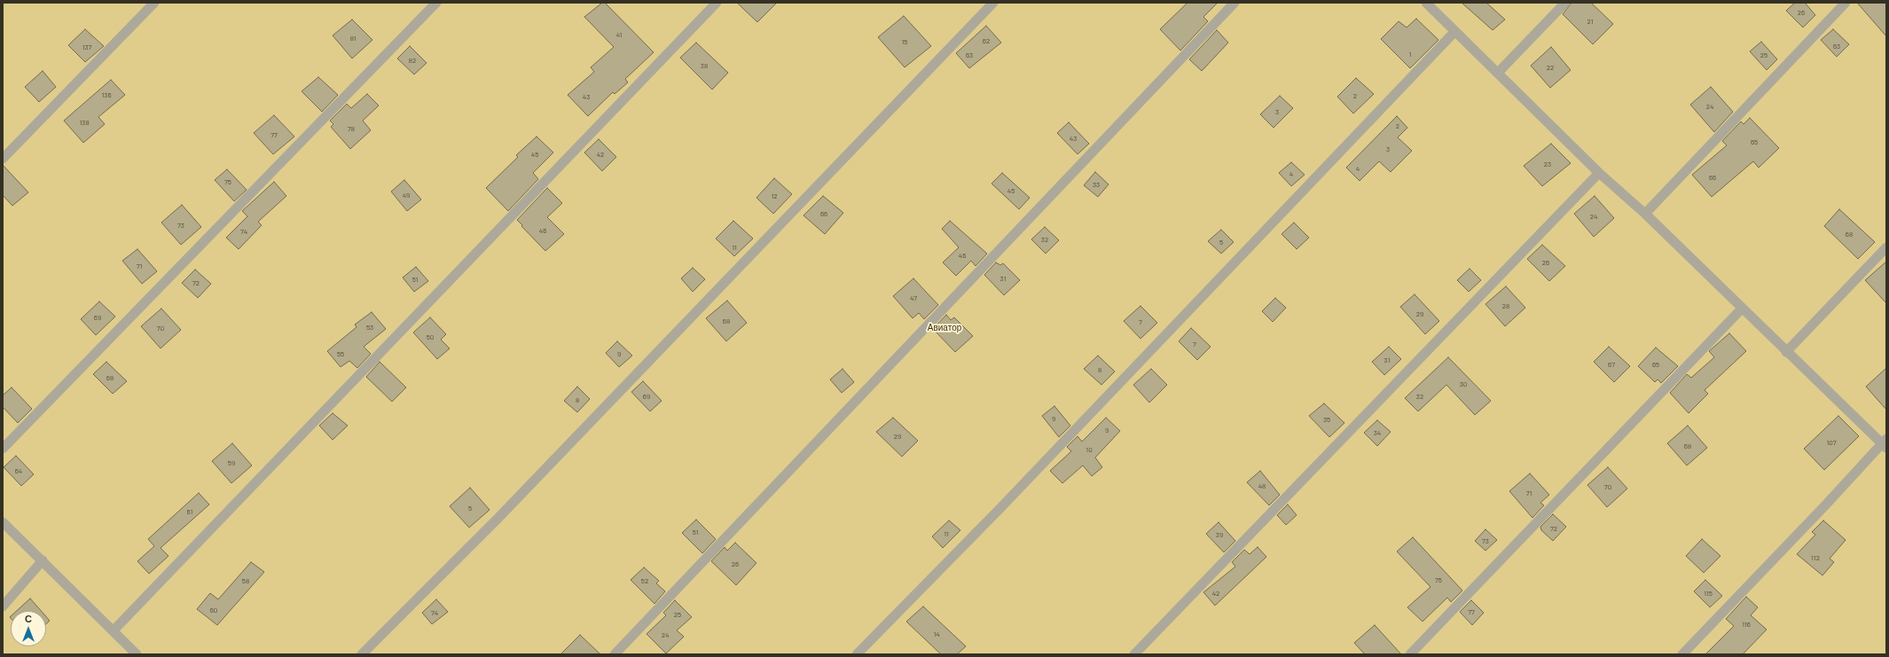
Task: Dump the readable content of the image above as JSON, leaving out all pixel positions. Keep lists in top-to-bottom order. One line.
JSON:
{"parks":["Авиатор"],"house_numbers":["26","21","41","81","62","15","63","137","1","63","25","82","38","22","136","2","43","24","3","138","2","78","77","43","65","3","45","42","23","4","4","66","75","33","45","49","12","66","24","73","46","74","68","32","5","11","46","26","71","31","51","72","47","28","29","69","68","7","53","70","50","7","55","9","31","67","65","8","68","30","69","32","8","9","35","9","34","29","107","68","10","59","64","48","70","71","5","61","72","51","11","39","73","112","26","75","58","52","42","115","60","77","74","25","116","14","24"],"north":"top"}
